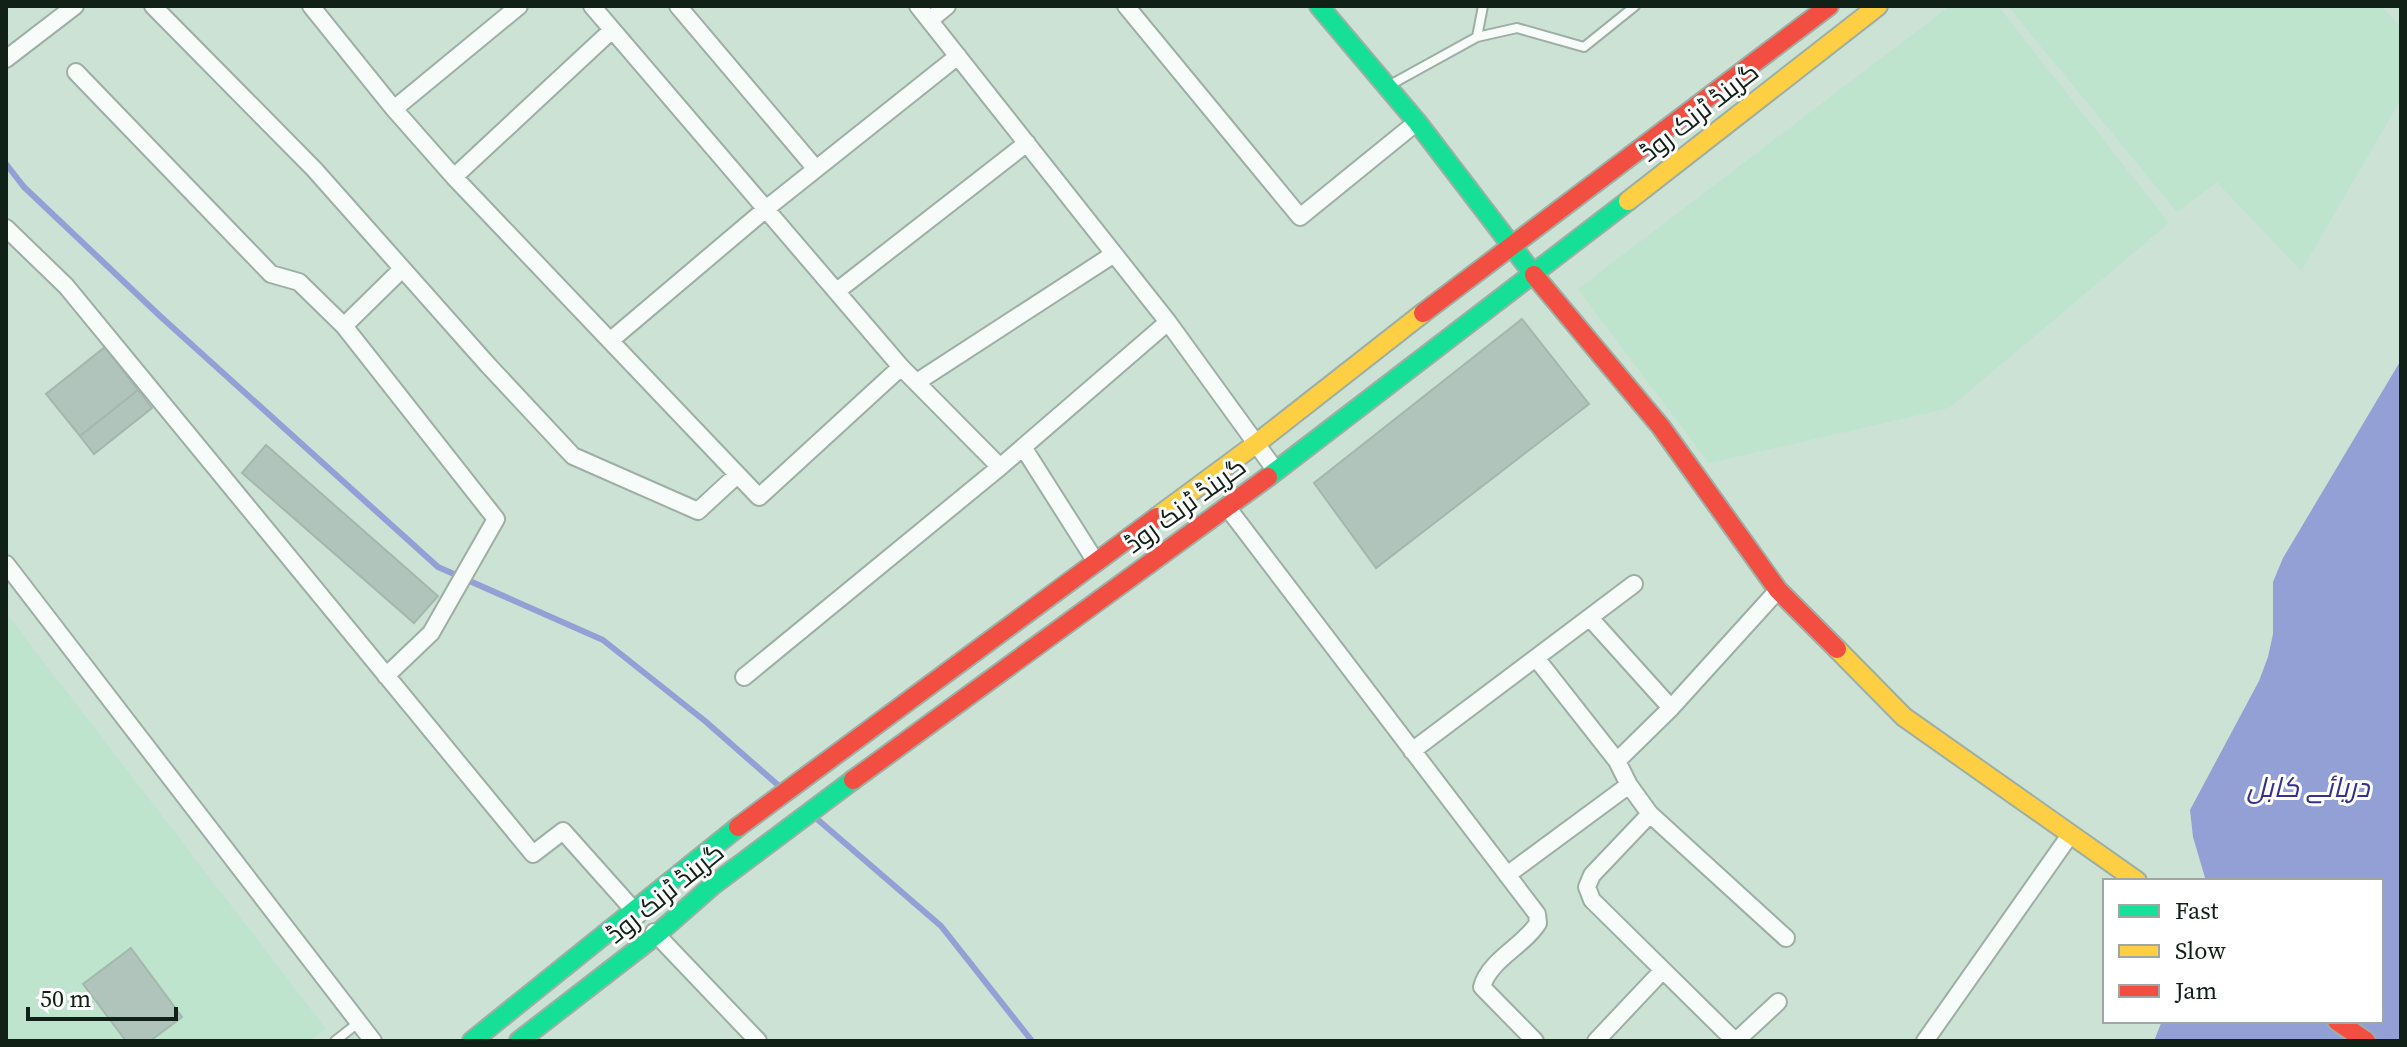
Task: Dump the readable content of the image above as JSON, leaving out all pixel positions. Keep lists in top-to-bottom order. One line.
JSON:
{"streets":{"main road":["گرینڈ ٹرنک روڈ"]},"water":["دریائے کابل"],"legend":["Fast","Slow","Jam"],"scale_bar":"50 m"}
